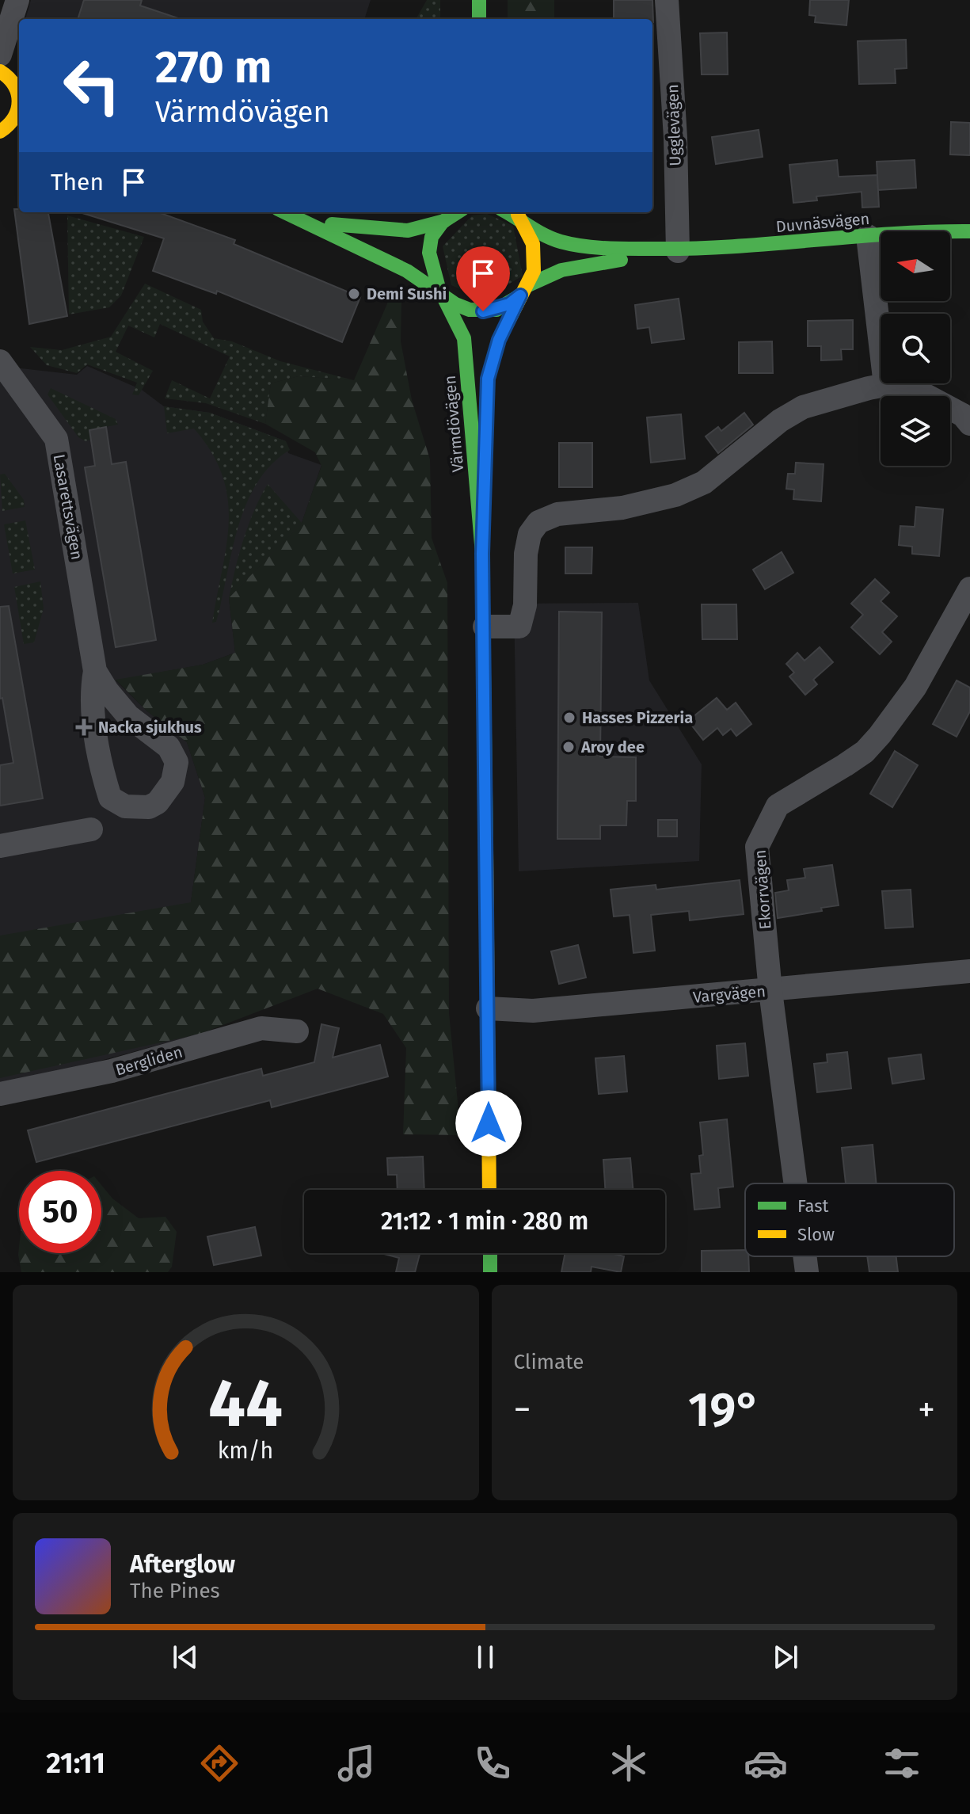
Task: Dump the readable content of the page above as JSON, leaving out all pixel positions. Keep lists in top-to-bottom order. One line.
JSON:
{"streets":{"main road":["Duvnäsvägen","Värmdövägen"],"street":["Ugglevägen","Lasarettsvägen","Ekorrvägen","Vargvägen","Bergliden"]},"crossings":[["Ugglevägen","Duvnäsvägen"],["Duvnäsvägen","Värmdövägen"],["Värmdövägen","Vargvägen"],["Ekorrvägen","Vargvägen"]],"places":{"other":["Demi Sushi","Hasses Pizzeria","Aroy dee"],"health":["Nacka sjukhus"]},"legend":["Fast","Slow"],"north":"left","page":{"turn":["270 m","Värmdövägen"],"then":"Then","limit":"50","trip":"21:12 · 1 min · 280 m","tile":"Climate","heat":["−","19°","+"],"song":["Afterglow","The Pines"],"tabs":"21:11","gauge":["44","km/h"]}}
